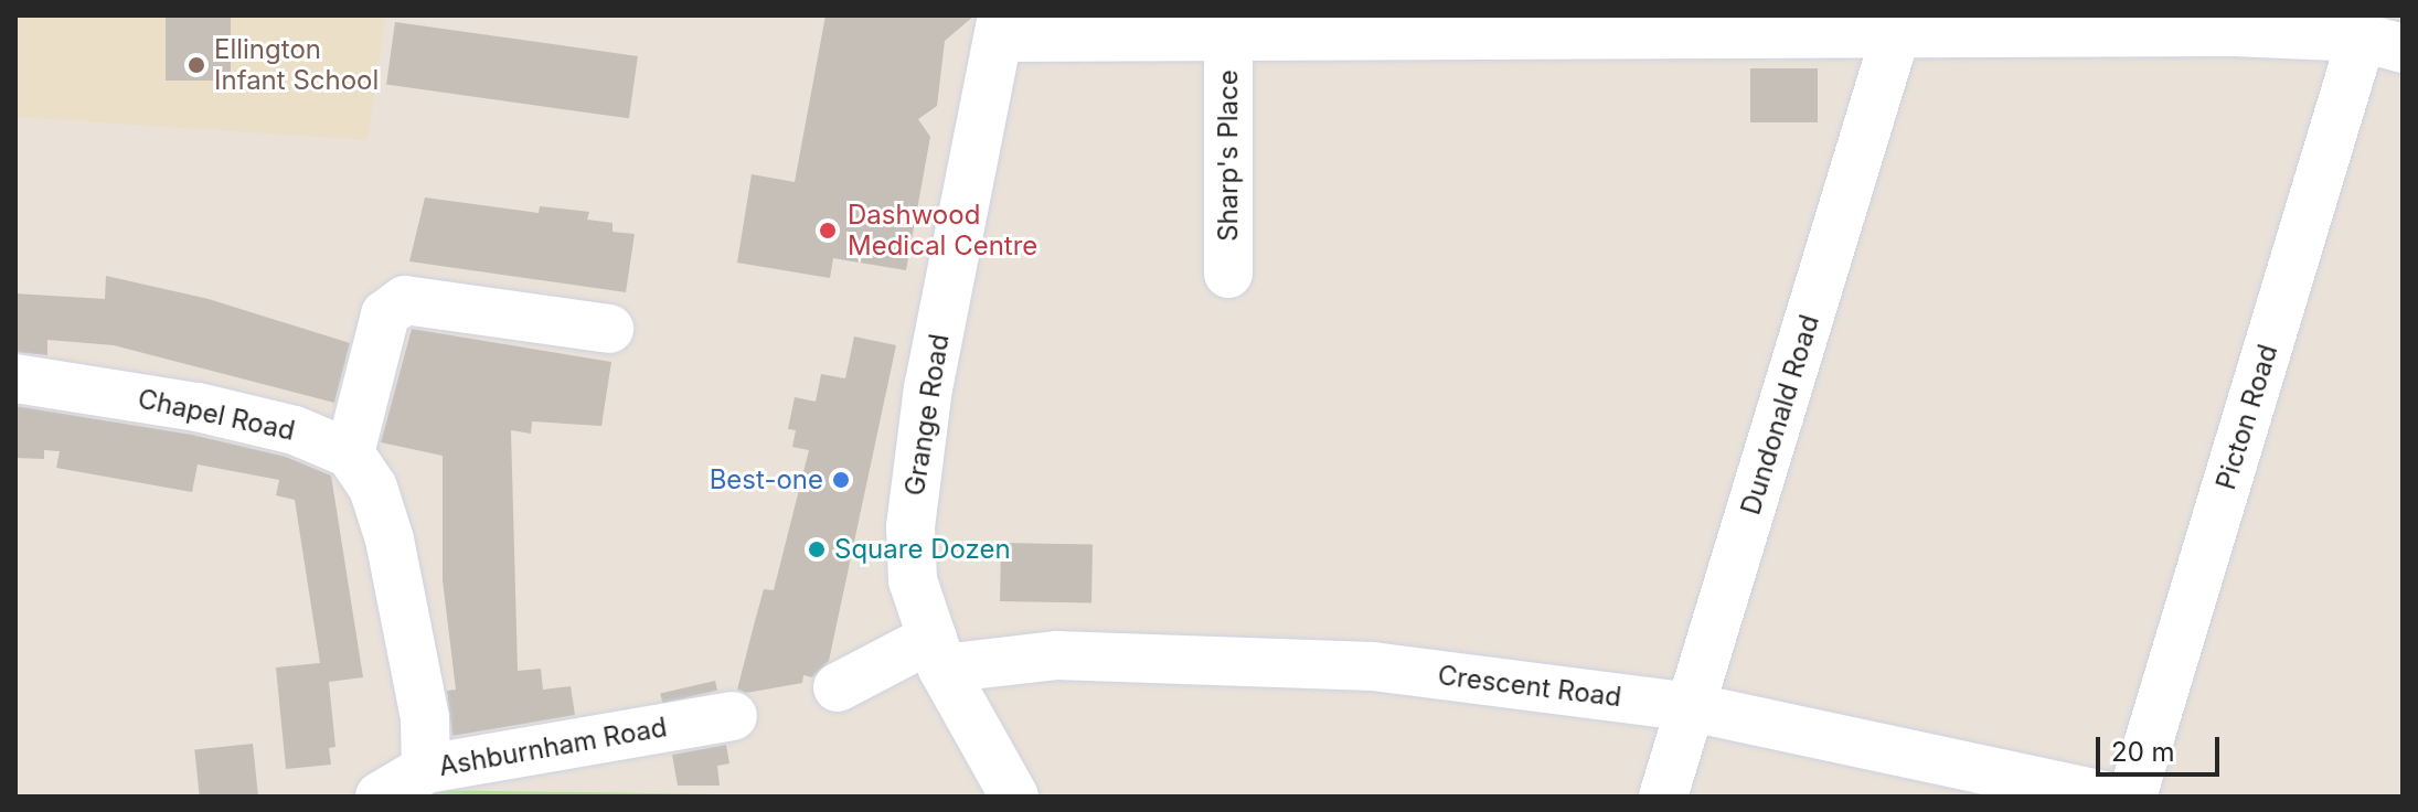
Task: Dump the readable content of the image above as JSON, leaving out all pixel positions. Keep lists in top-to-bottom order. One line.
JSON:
{"streets":{"street":["Sharp's Place","Chapel Road","Grange Road","Dundonald Road","Picton Road","Crescent Road","Ashburnham Road"]},"crossings":[["Grange Road","Crescent Road"],["Dundonald Road","Crescent Road"]],"places":["Ellington Infant School","Dashwood Medical Centre","Best-one","Square Dozen"],"scale_bar":"20 m"}
